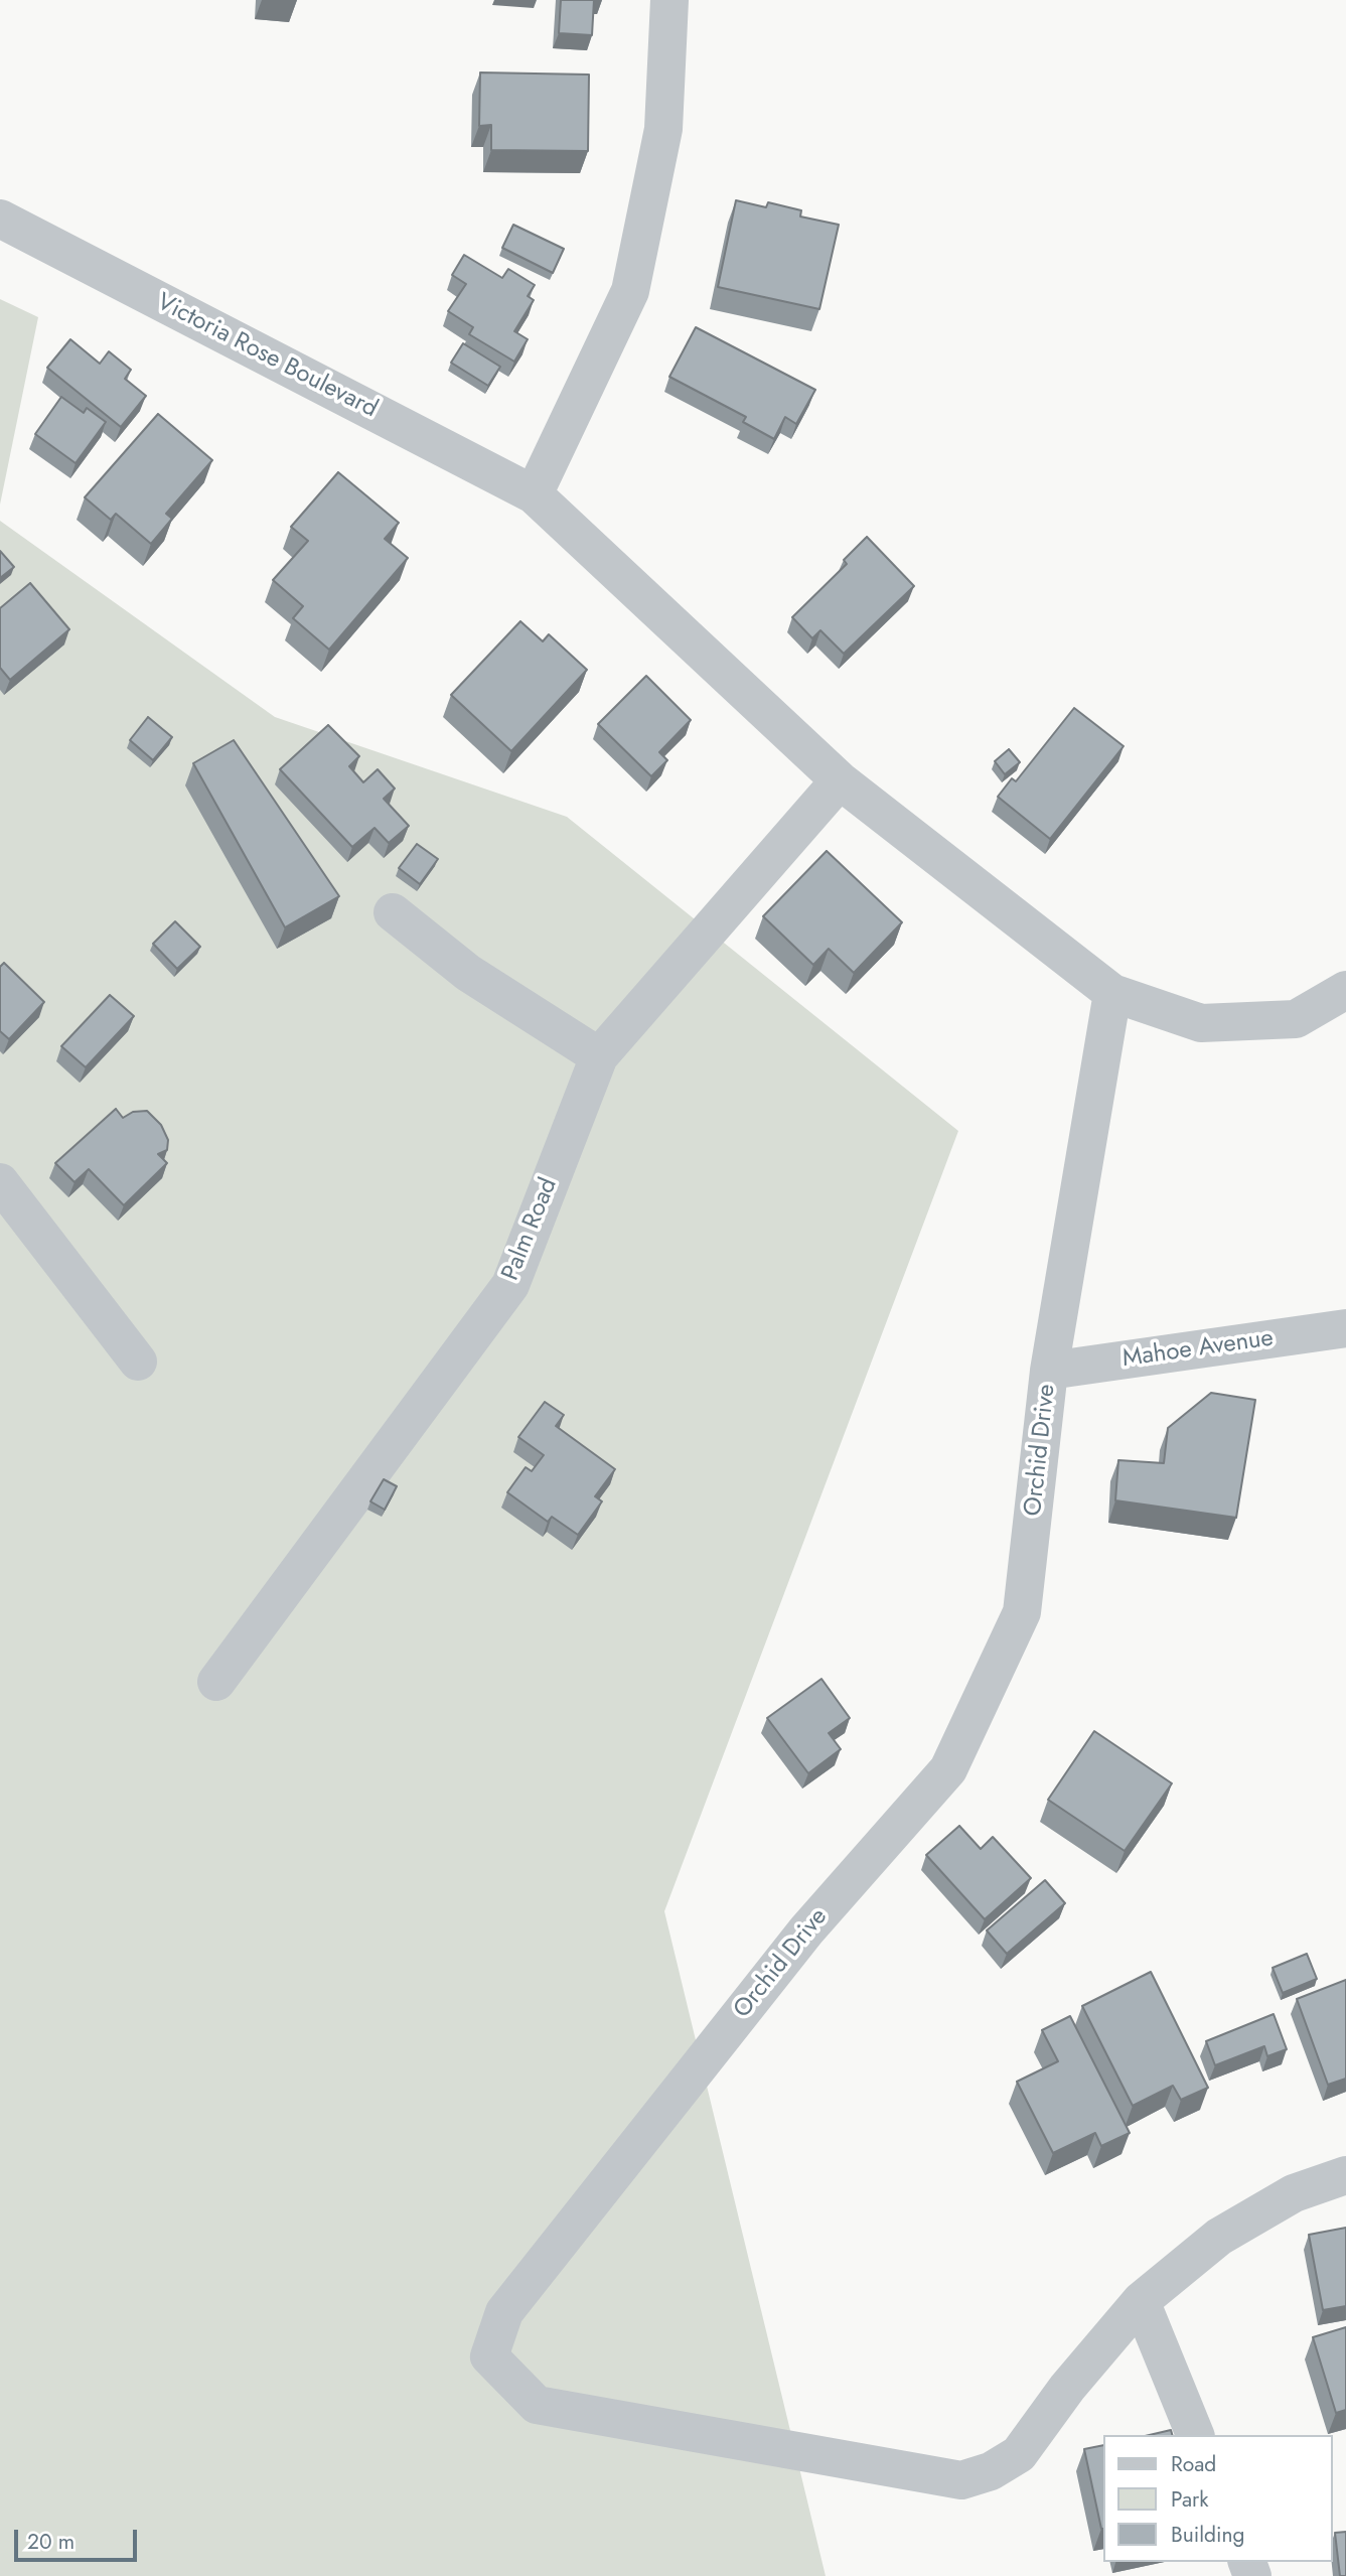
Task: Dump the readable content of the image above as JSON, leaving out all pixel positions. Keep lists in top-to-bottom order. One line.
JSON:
{"streets":{"street":["Victoria Rose Boulevard","Palm Road","Mahoe Avenue","Orchid Drive"]},"crossings":[["Victoria Rose Boulevard","Palm Road"],["Victoria Rose Boulevard","Orchid Drive"],["Mahoe Avenue","Orchid Drive"]],"legend":["Road","Park","Building"],"scale_bar":"20 m"}
